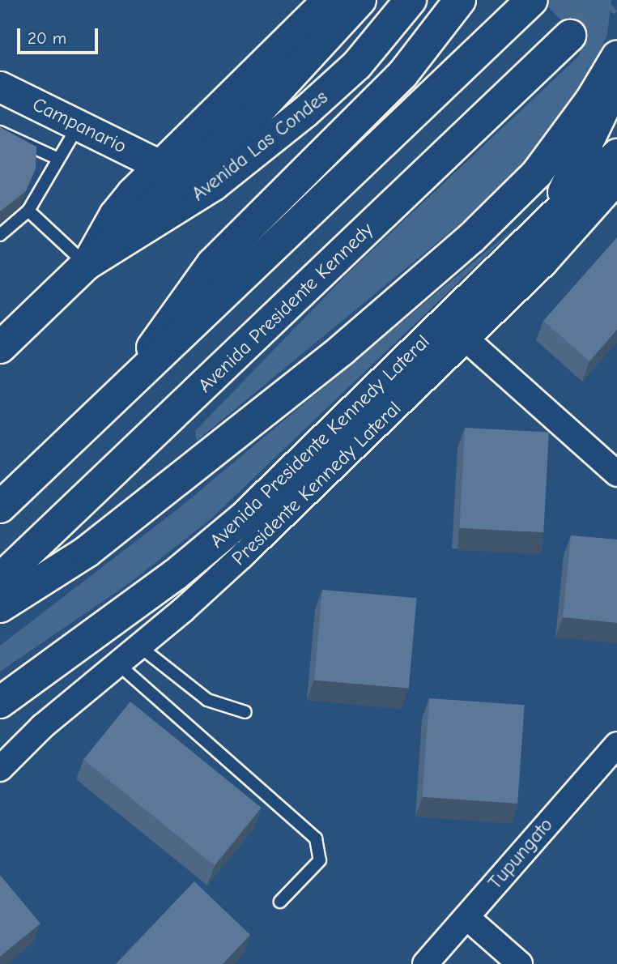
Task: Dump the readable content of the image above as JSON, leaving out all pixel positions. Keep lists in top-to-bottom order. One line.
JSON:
{"streets":{"main road":["Avenida Las Condes","Avenida Presidente Kennedy","Avenida Presidente Kennedy Lateral"],"street":["Campanario","Presidente Kennedy Lateral","Tupungato"]},"crossings":[["Campanario","Avenida Las Condes"]],"scale_bar":"20 m"}
